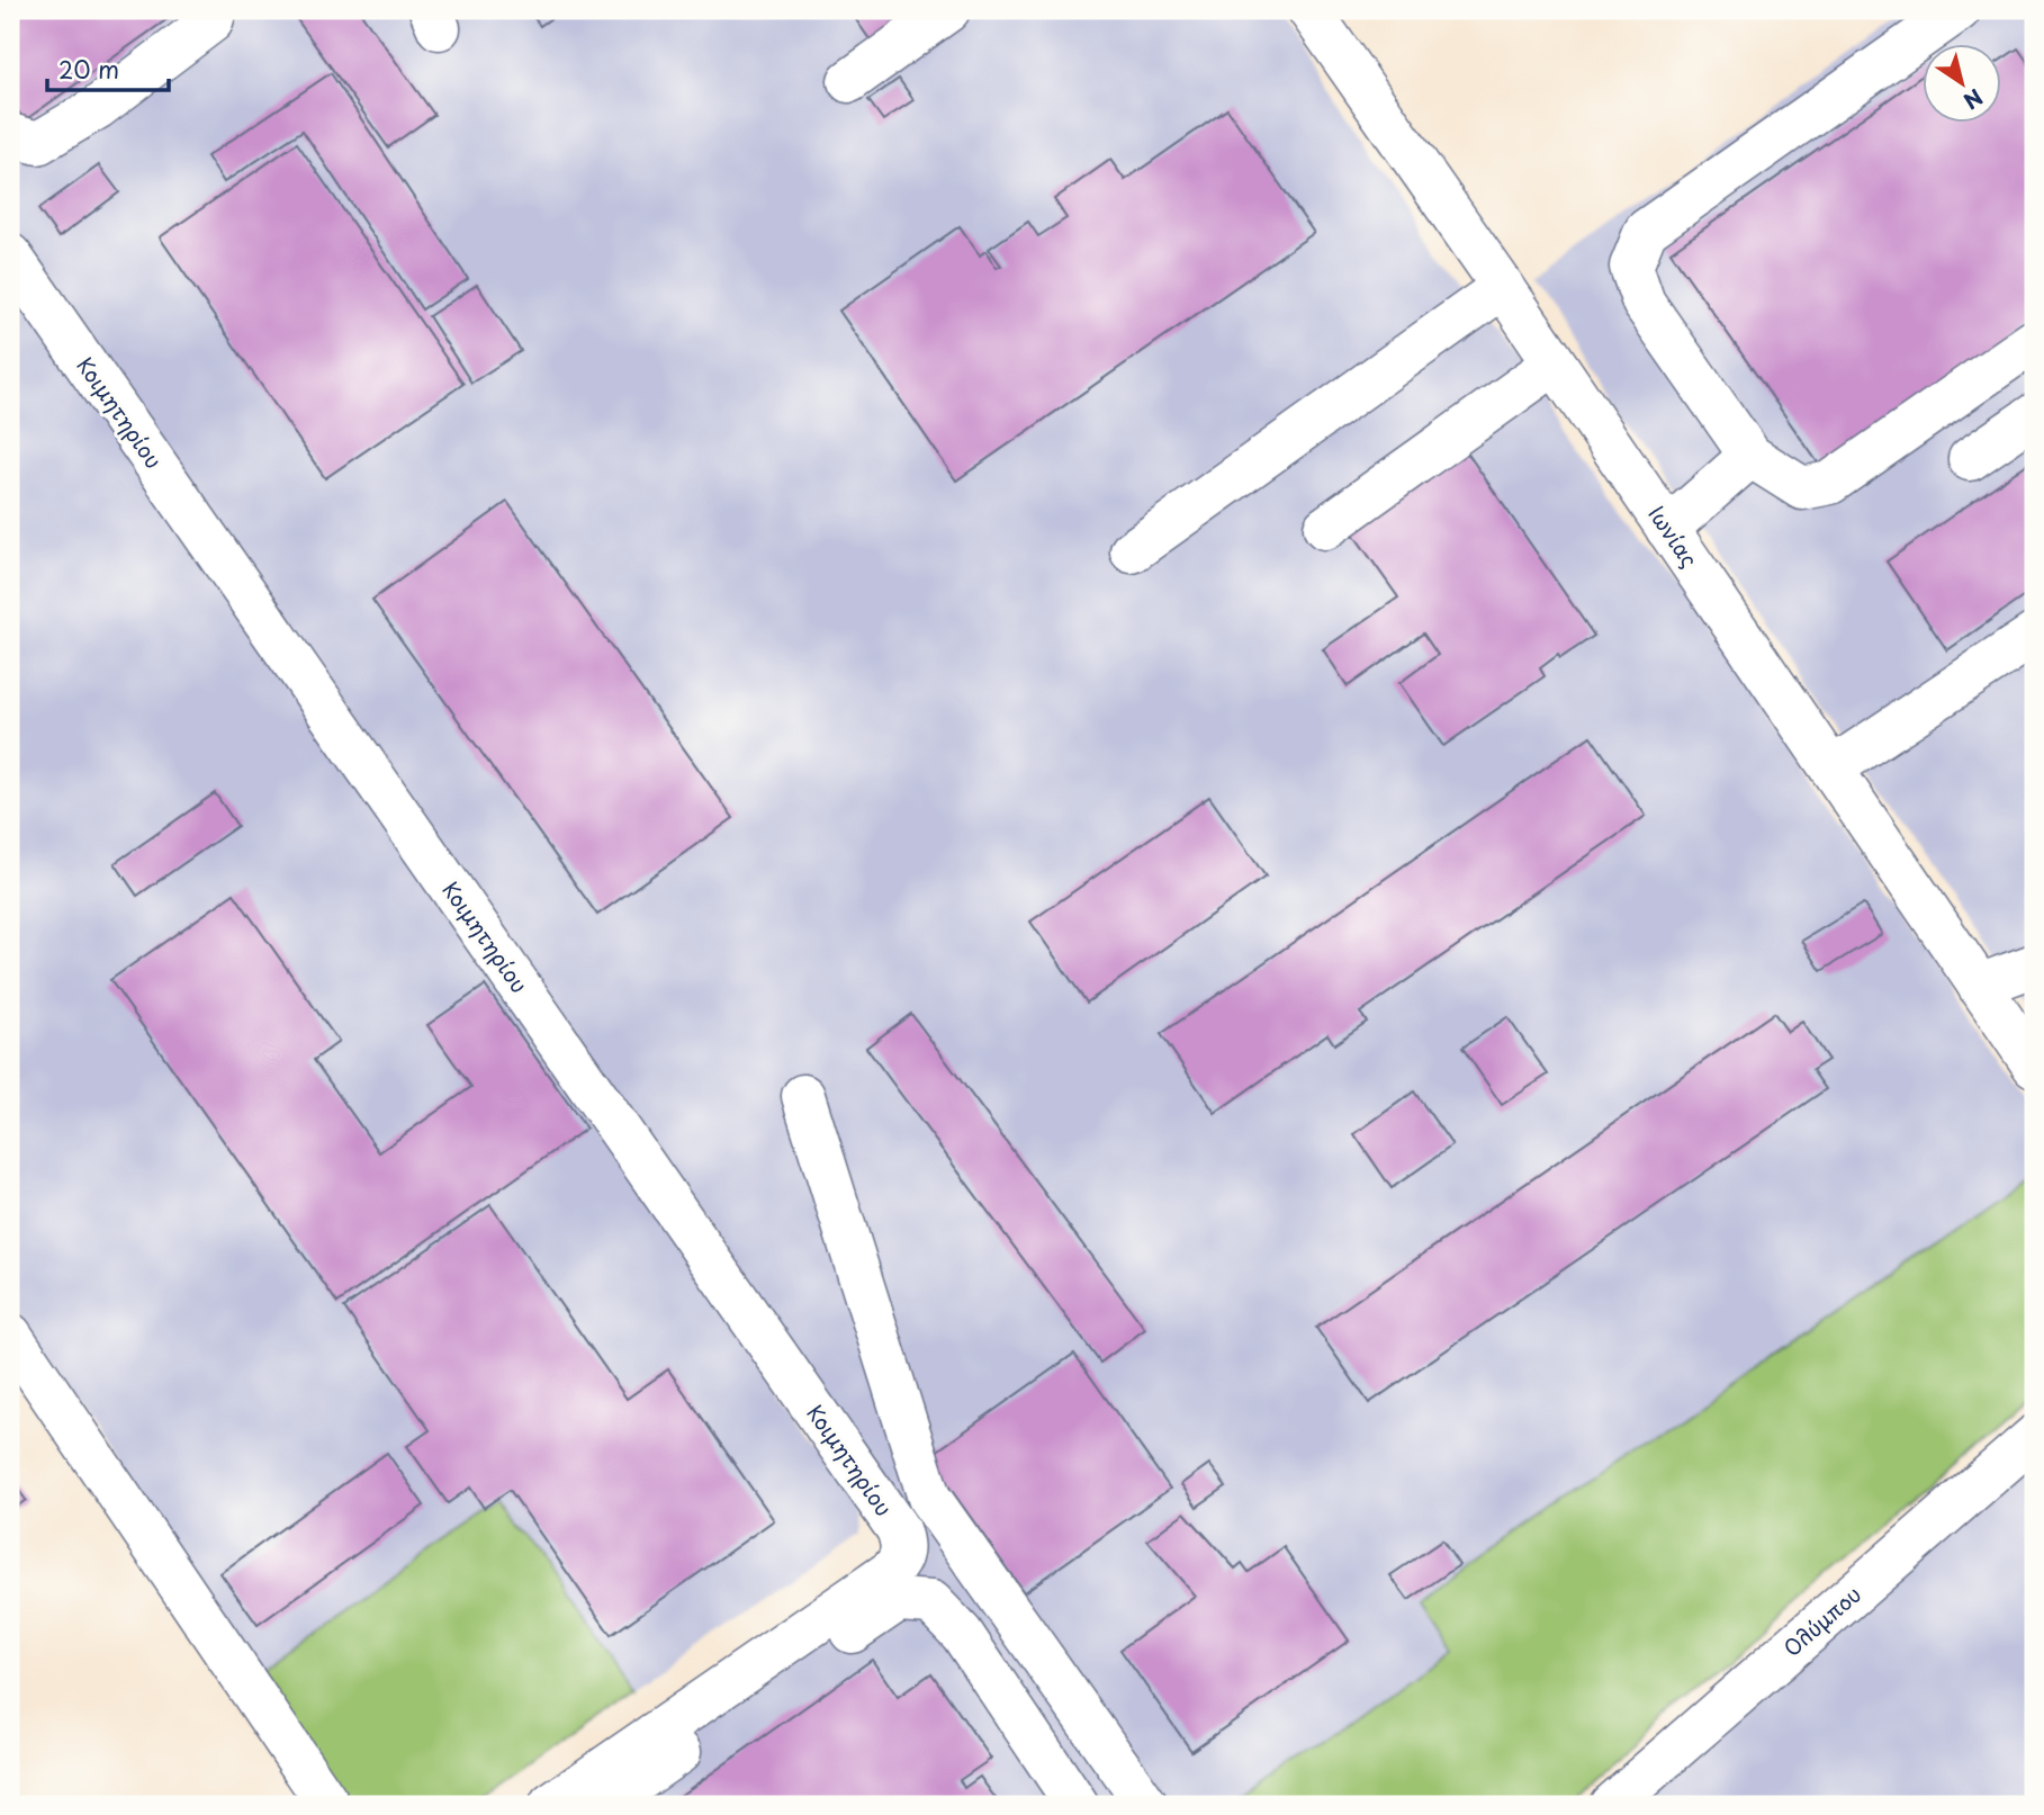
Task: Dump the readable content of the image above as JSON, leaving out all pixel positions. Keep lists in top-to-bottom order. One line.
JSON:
{"streets":{"street":["Κοιμητηρίου","Ιωνίας","Ολύμπου"]},"scale_bar":"20 m","north":"bottom right"}
